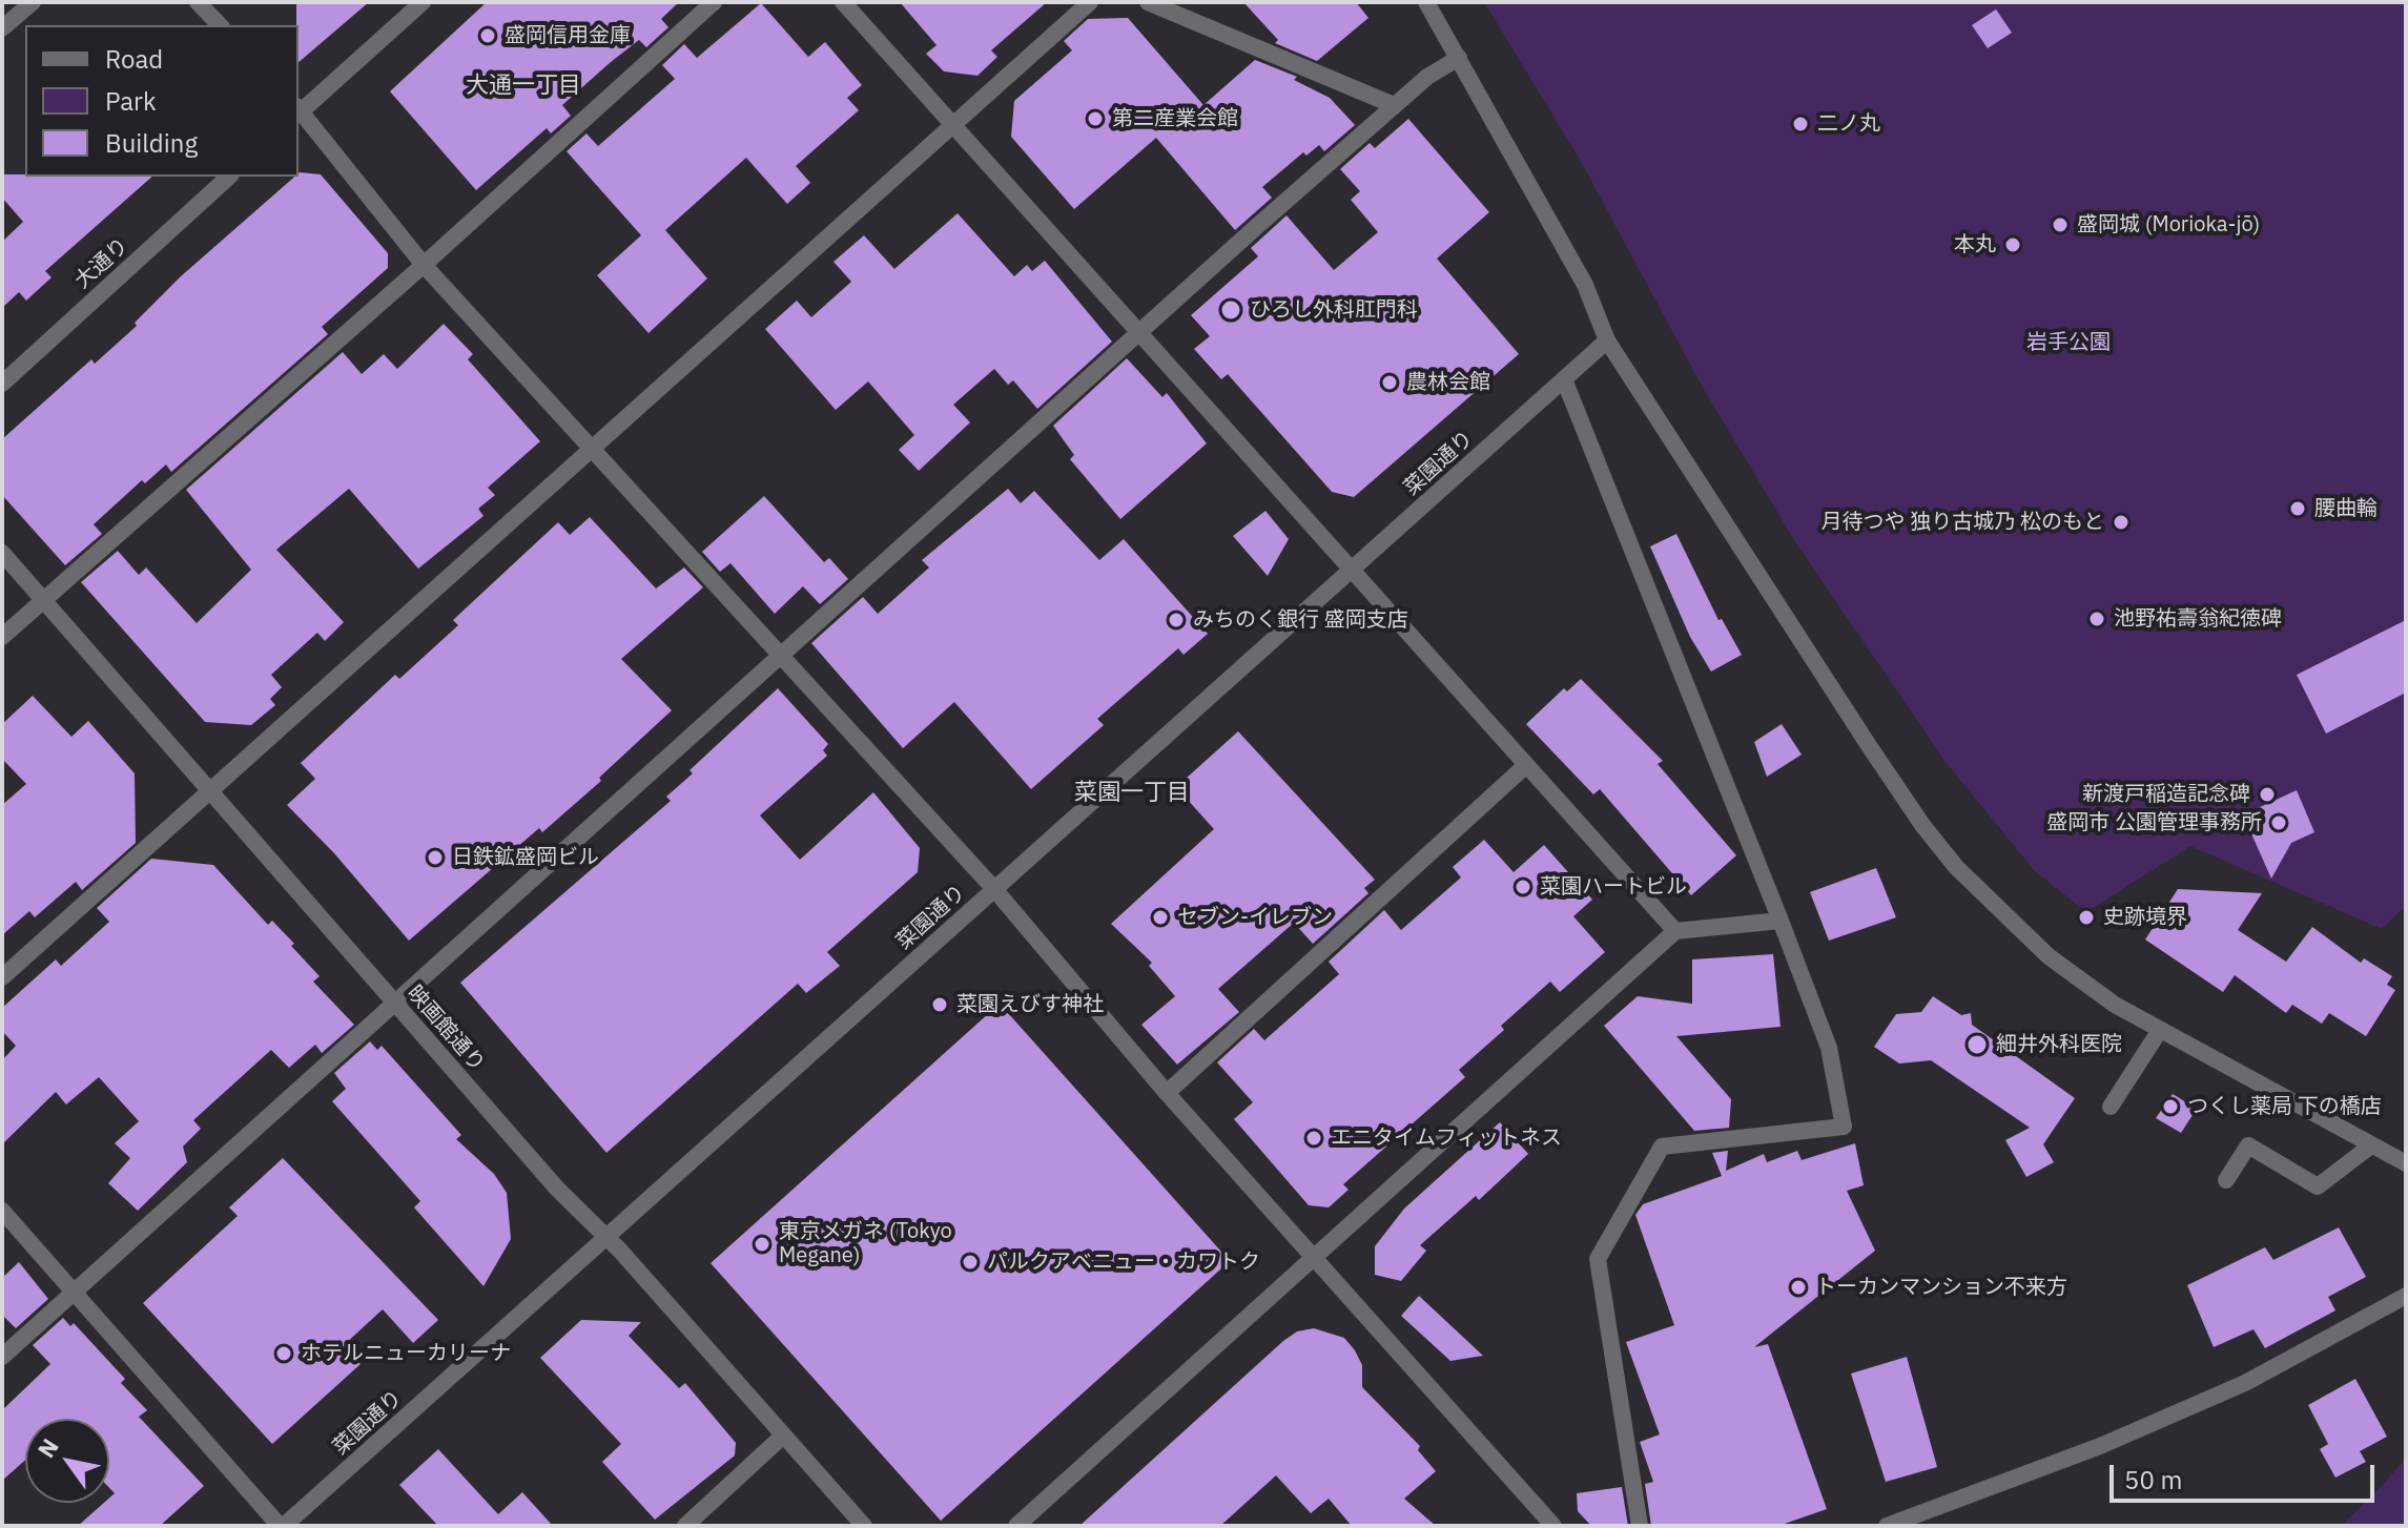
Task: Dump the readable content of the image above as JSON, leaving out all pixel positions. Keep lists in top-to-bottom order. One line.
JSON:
{"streets":{"street":["大通り","菜園通り","映画館通り"]},"crossings":[["菜園通り","映画館通り"]],"districts":["大通一丁目","菜園一丁目"],"parks":["岩手公園"],"places":["盛岡信用金庫","第二産業会館","二ノ丸","盛岡城 (Morioka-jō)","本丸","ひろし外科肛門科","農林会館","腰曲輪","月待つや 独り古城乃 松のもと","池野祐壽翁紀徳碑","みちのく銀行 盛岡支店","新渡戸稲造記念碑","盛岡市 公園管理事務所","日鉄鉱盛岡ビル","菜園ハートビル","セブン-イレブン","史跡境界","菜園えびす神社","細井外科医院","つくし薬局 下の橋店","エニタイムフィットネス","東京メガネ (Tokyo Megane)","パルクアベニュー・カワトク","トーカンマンション不来方","ホテルニューカリーナ"],"legend":["Road","Park","Building"],"scale_bar":"50 m","north":"top left"}
